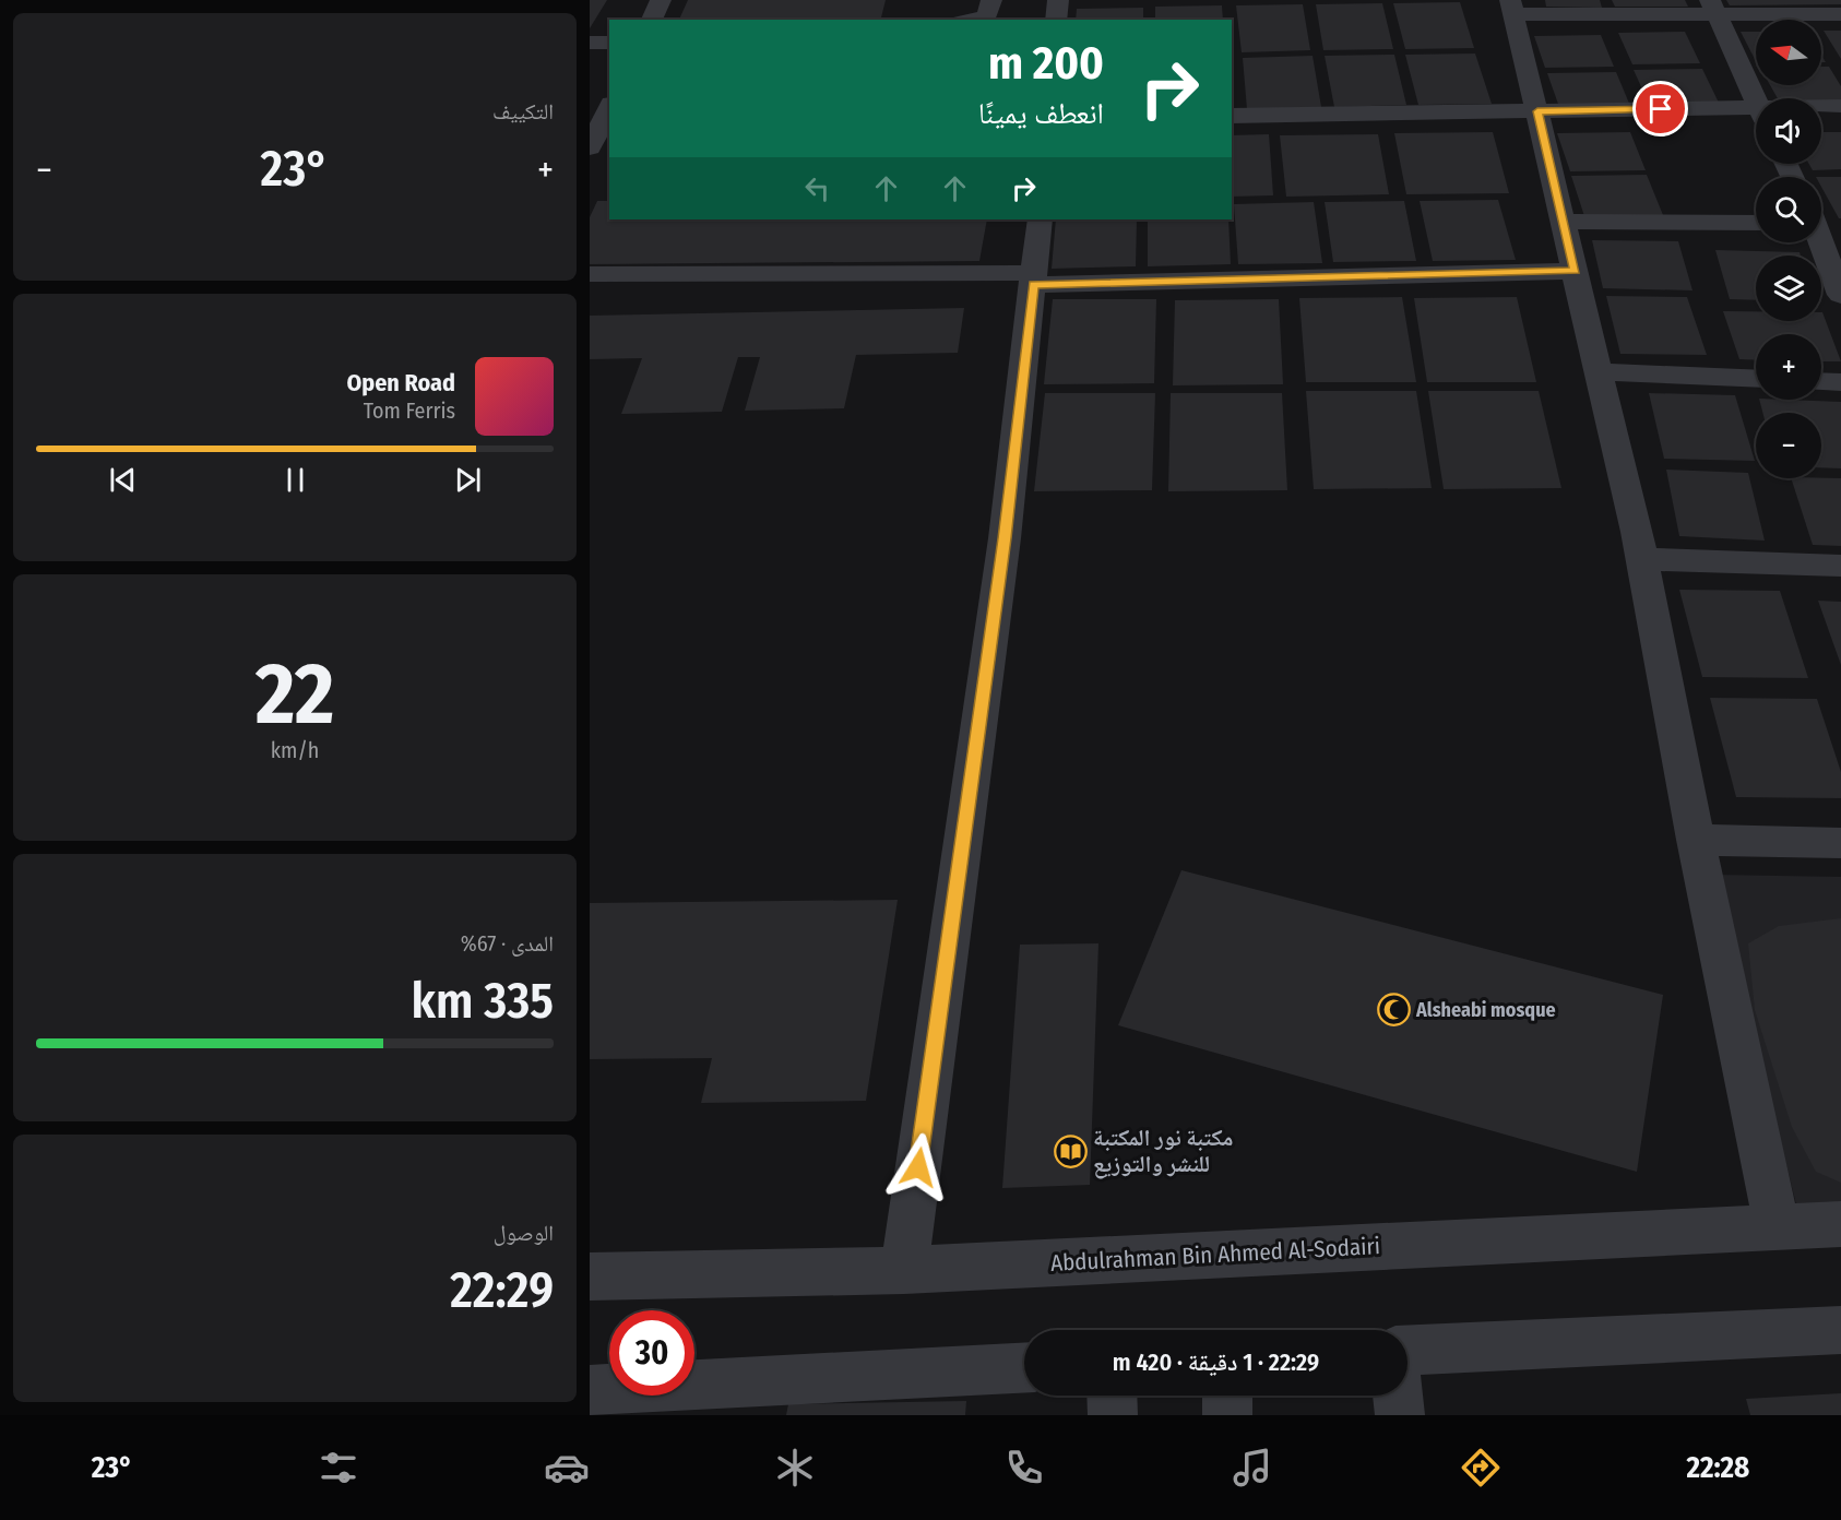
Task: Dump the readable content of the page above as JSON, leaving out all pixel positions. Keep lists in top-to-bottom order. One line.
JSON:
{"streets":{"street":["Abdulrahman Bin Ahmed Al-Sodairi"]},"places":{"mosque":["Alsheabi mosque"],"library":["مكتبة نور المكتبة للنشر والتوزيع"]},"north":"left","page":{"tile":["التكييف",["22","km/h"],["المدى · 67%","335 km"],["الوصول","22:29"]],"map_buttons":["+","−"],"turn":["200 m","انعطف يمينًا"],"heat":["−","23°","+"],"song":["Open Road","Tom Ferris"],"limit":"30","trip":"22:29 · 1 دقيقة · 420 m","tabs":["22:28","23°"]}}
